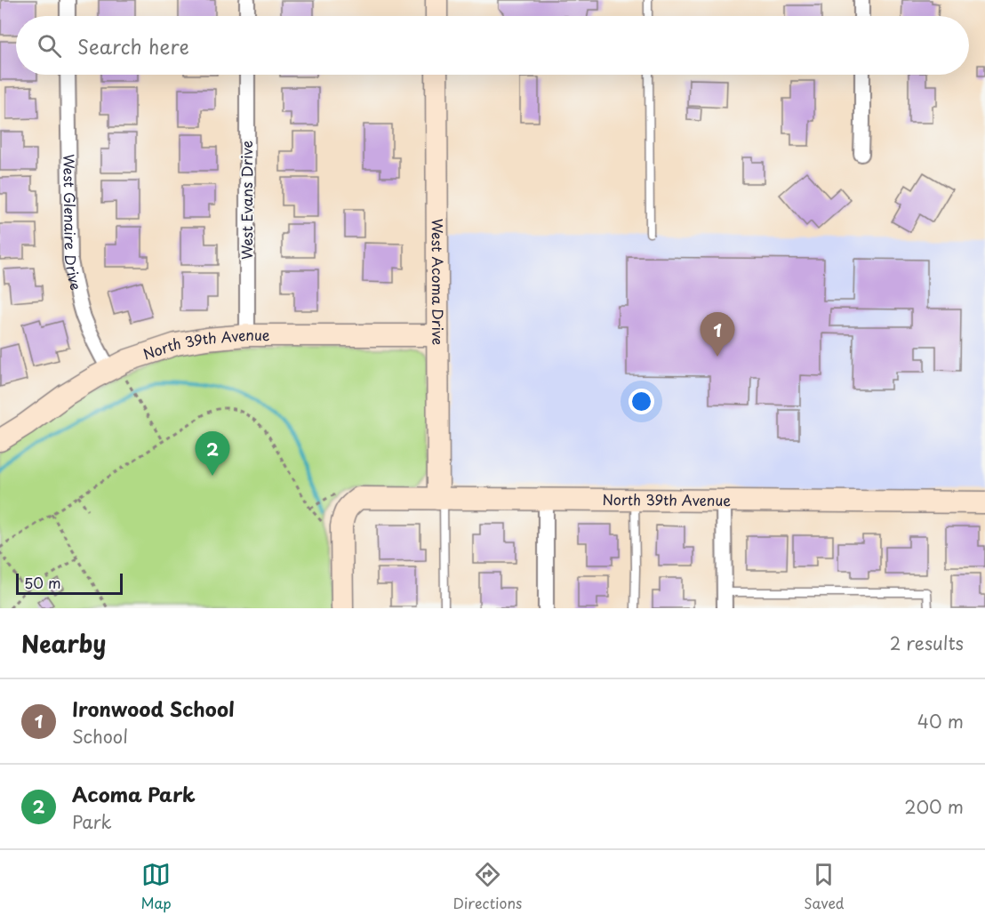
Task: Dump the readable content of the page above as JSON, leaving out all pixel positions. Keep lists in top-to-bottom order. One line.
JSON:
{"streets":{"street":["West Evans Drive","West Glenaire Drive","West Acoma Drive","North 39th Avenue"]},"crossings":[["West Evans Drive","North 39th Avenue"],["West Glenaire Drive","North 39th Avenue"],["West Acoma Drive","North 39th Avenue"]],"scale_bar":"50 m","page":{"search":"Search here","pins":["1","2"],"scale":"50 m","heading":["Nearby","2 results"],"list":[{"mark":"1","name":"Ironwood School","note":"School","value":"40 m"},{"mark":"2","name":"Acoma Park","note":"Park","value":"200 m"}],"nav":["Map","Directions","Saved"]}}
